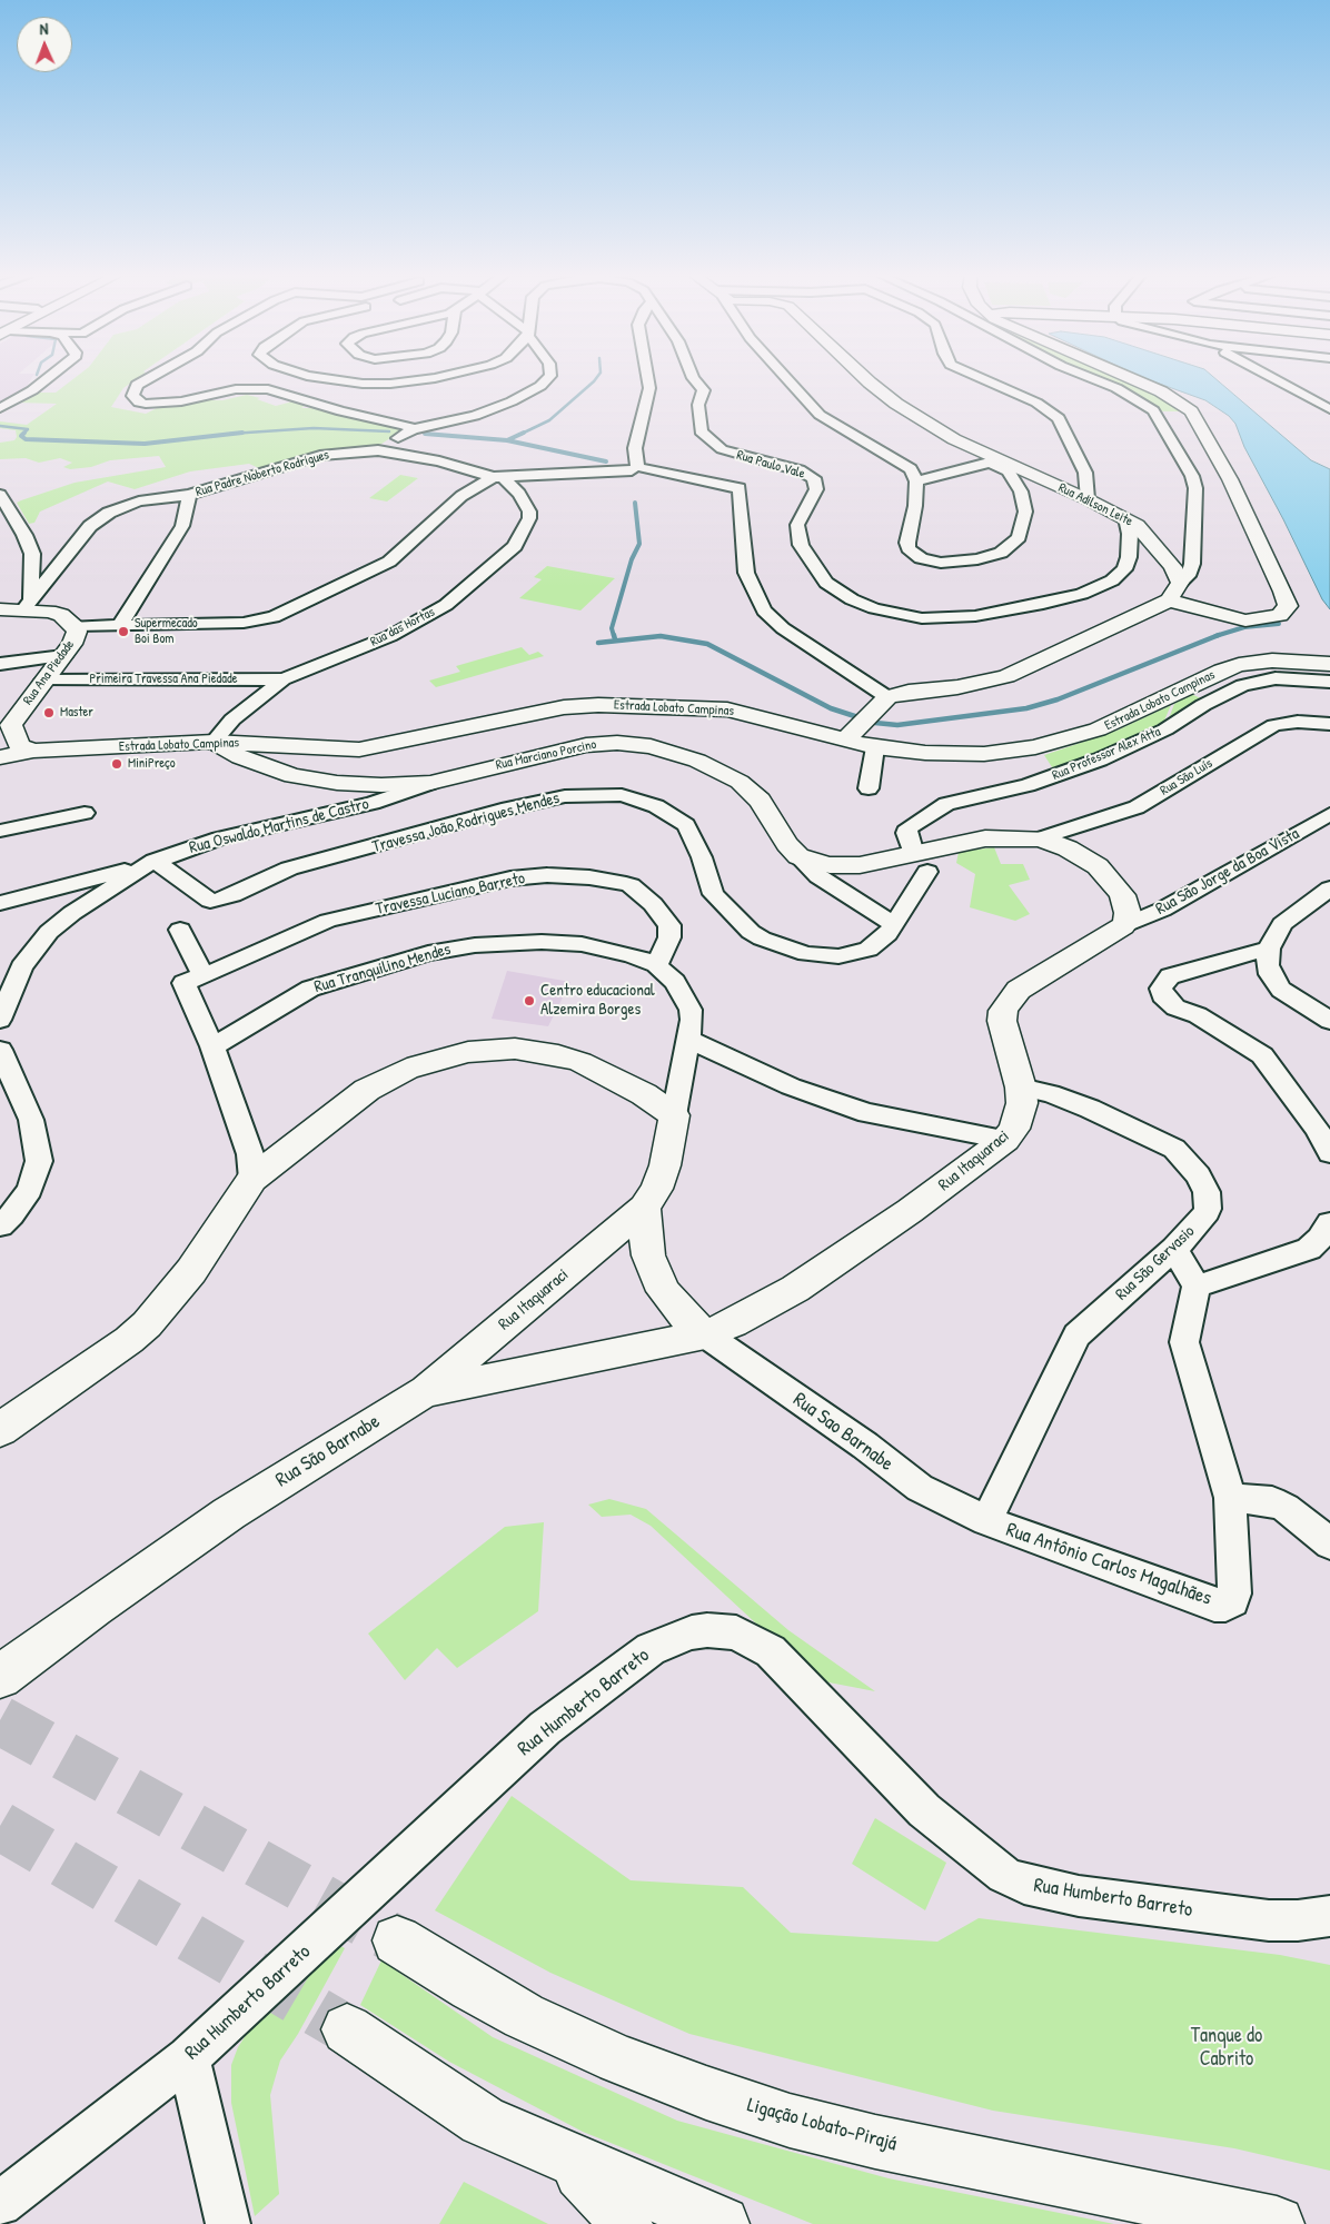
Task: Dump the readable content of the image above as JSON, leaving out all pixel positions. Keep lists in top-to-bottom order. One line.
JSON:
{"streets":{"street":["Rua Paulo Vale","Rua Padre Noberto Rodrigues","Rua Adilson Leite","Rua das Hortas","Rua Ana Piedade","Primeira Travessa Ana Piedade","Estrada Lobato Campinas","Rua Professor Alex Atta","Rua Marciano Porcino","Rua São Luís","Travessa João Rodrigues Mendes","Rua Oswaldo Martins de Castro","Rua São Jorge da Boa Vista","Travessa Luciano Barreto","Rua Tranquilino Mendes","Rua Itaquaraci","Rua São Gervasio","Rua Sao Barnabe","Rua São Barnabe","Rua Antônio Carlos Magalhães","Rua Humberto Barreto","Ligação Lobato-Pirajá"]},"crossings":[["Rua Paulo Vale","Rua Adilson Leite"],["Rua Padre Noberto Rodrigues","Rua das Hortas"],["Rua Padre Noberto Rodrigues","Rua Ana Piedade"],["Rua das Hortas","Primeira Travessa Ana Piedade"],["Rua das Hortas","Estrada Lobato Campinas"],["Rua das Hortas","Rua Marciano Porcino"],["Rua Ana Piedade","Primeira Travessa Ana Piedade"],["Rua Ana Piedade","Estrada Lobato Campinas"],["Estrada Lobato Campinas","Rua Marciano Porcino"],["Rua Professor Alex Atta","Travessa João Rodrigues Mendes"],["Rua Marciano Porcino","Rua Oswaldo Martins de Castro"],["Travessa João Rodrigues Mendes","Rua Oswaldo Martins de Castro"],["Rua São Jorge da Boa Vista","Rua Itaquaraci"],["Travessa Luciano Barreto","Rua Tranquilino Mendes"],["Rua Tranquilino Mendes","Rua Itaquaraci"],["Rua Itaquaraci","Rua São Gervasio"],["Rua Itaquaraci","Rua Sao Barnabe"],["Rua Itaquaraci","Rua São Barnabe"],["Rua São Gervasio","Rua Sao Barnabe"],["Rua São Gervasio","Rua Antônio Carlos Magalhães"],["Rua Sao Barnabe","Rua São Barnabe"],["Rua Sao Barnabe","Rua Antônio Carlos Magalhães"]],"parks":["Tanque do Cabrito"],"places":["Supermecado Boi Bom","Master","MiniPreço","Centro educacional Alzemira Borges"],"north":"top"}
